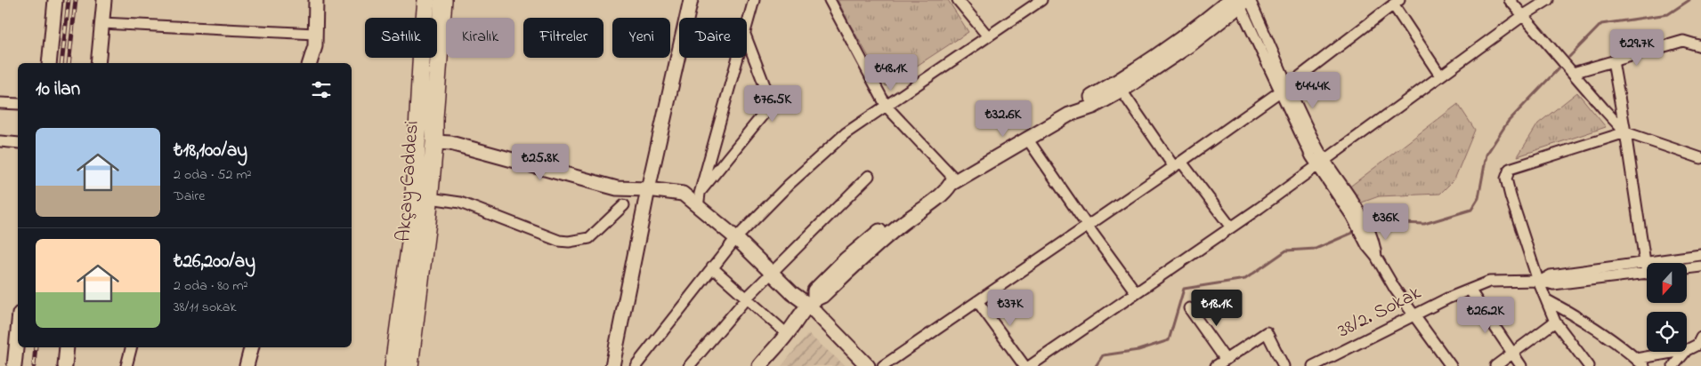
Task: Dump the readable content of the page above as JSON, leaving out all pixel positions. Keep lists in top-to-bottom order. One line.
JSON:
{"streets":{"highway":["Akçay Caddesi"],"street":["38/2. Sokak"]},"north":"bottom","page":{"chip":["Satılık","Kiralık","Filtreler","Yeni","Daire"],"price":["₺29.7K","₺48.1K","₺44.4K","₺76.5K","₺32.6K","₺25.8K","₺36K","₺37K","₺18.1K","₺26.2K"],"heading":"10 ilan","list":[{"name":"₺18,100/ay","note":"2 oda · 52 m² · Daire"},{"name":"₺26,200/ay","note":"2 oda · 80 m² · 38/11 sokak"}]}}
